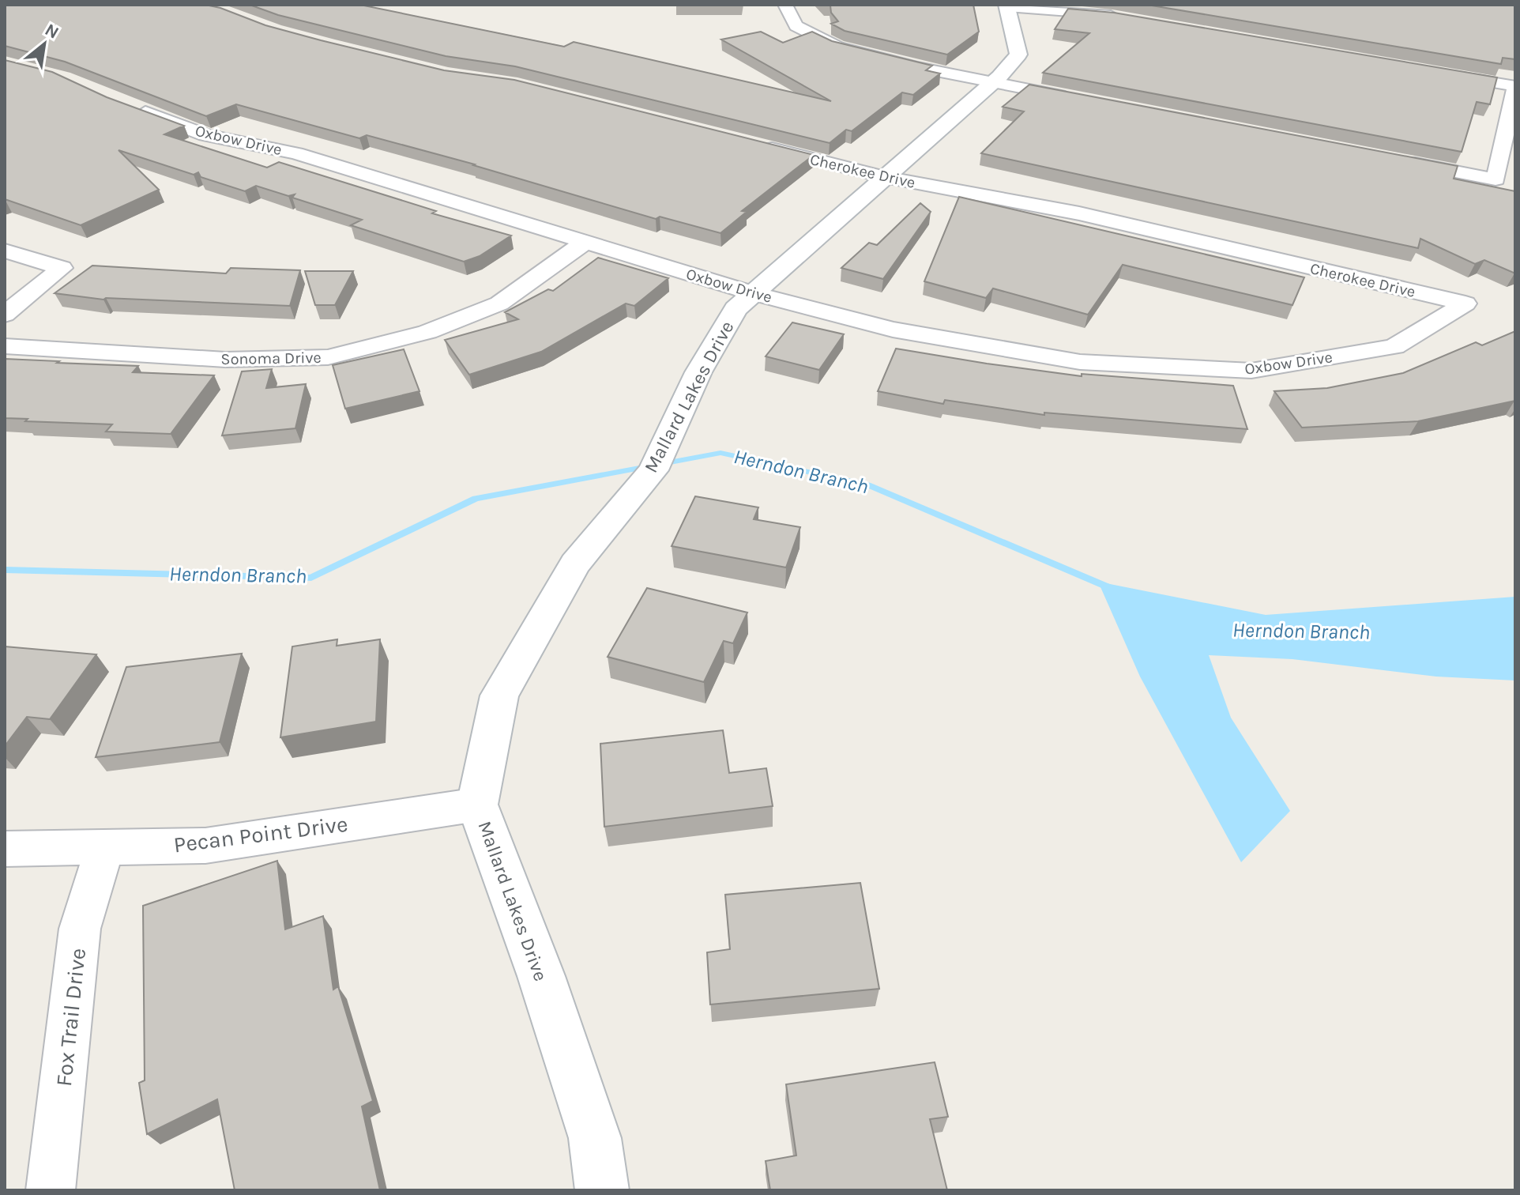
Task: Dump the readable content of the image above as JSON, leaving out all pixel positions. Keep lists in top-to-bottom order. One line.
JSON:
{"streets":{"street":["Oxbow Drive","Cherokee Drive","Sonoma Drive","Mallard Lakes Drive","Pecan Point Drive","Fox Trail Drive"]},"crossings":[["Oxbow Drive","Cherokee Drive"],["Oxbow Drive","Sonoma Drive"],["Oxbow Drive","Mallard Lakes Drive"],["Cherokee Drive","Mallard Lakes Drive"],["Mallard Lakes Drive","Pecan Point Drive"],["Pecan Point Drive","Fox Trail Drive"]],"water":["Herndon Branch"],"north":"top right"}
